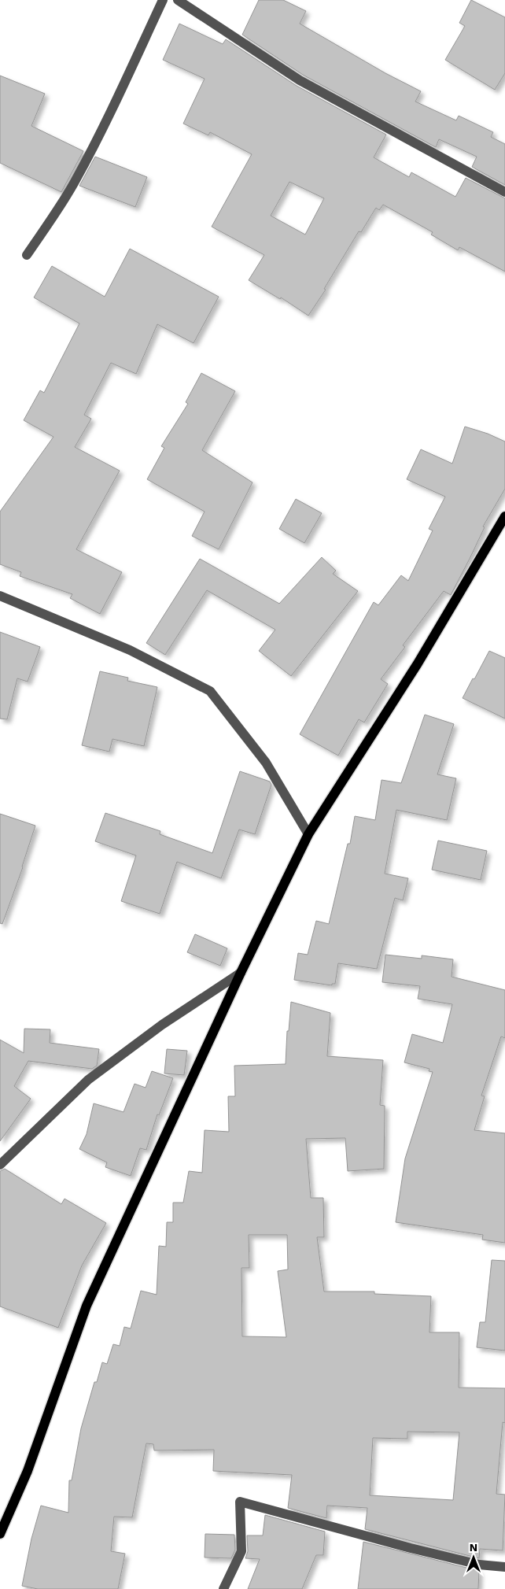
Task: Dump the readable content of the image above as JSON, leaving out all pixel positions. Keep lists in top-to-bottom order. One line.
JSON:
{"north":"top"}
